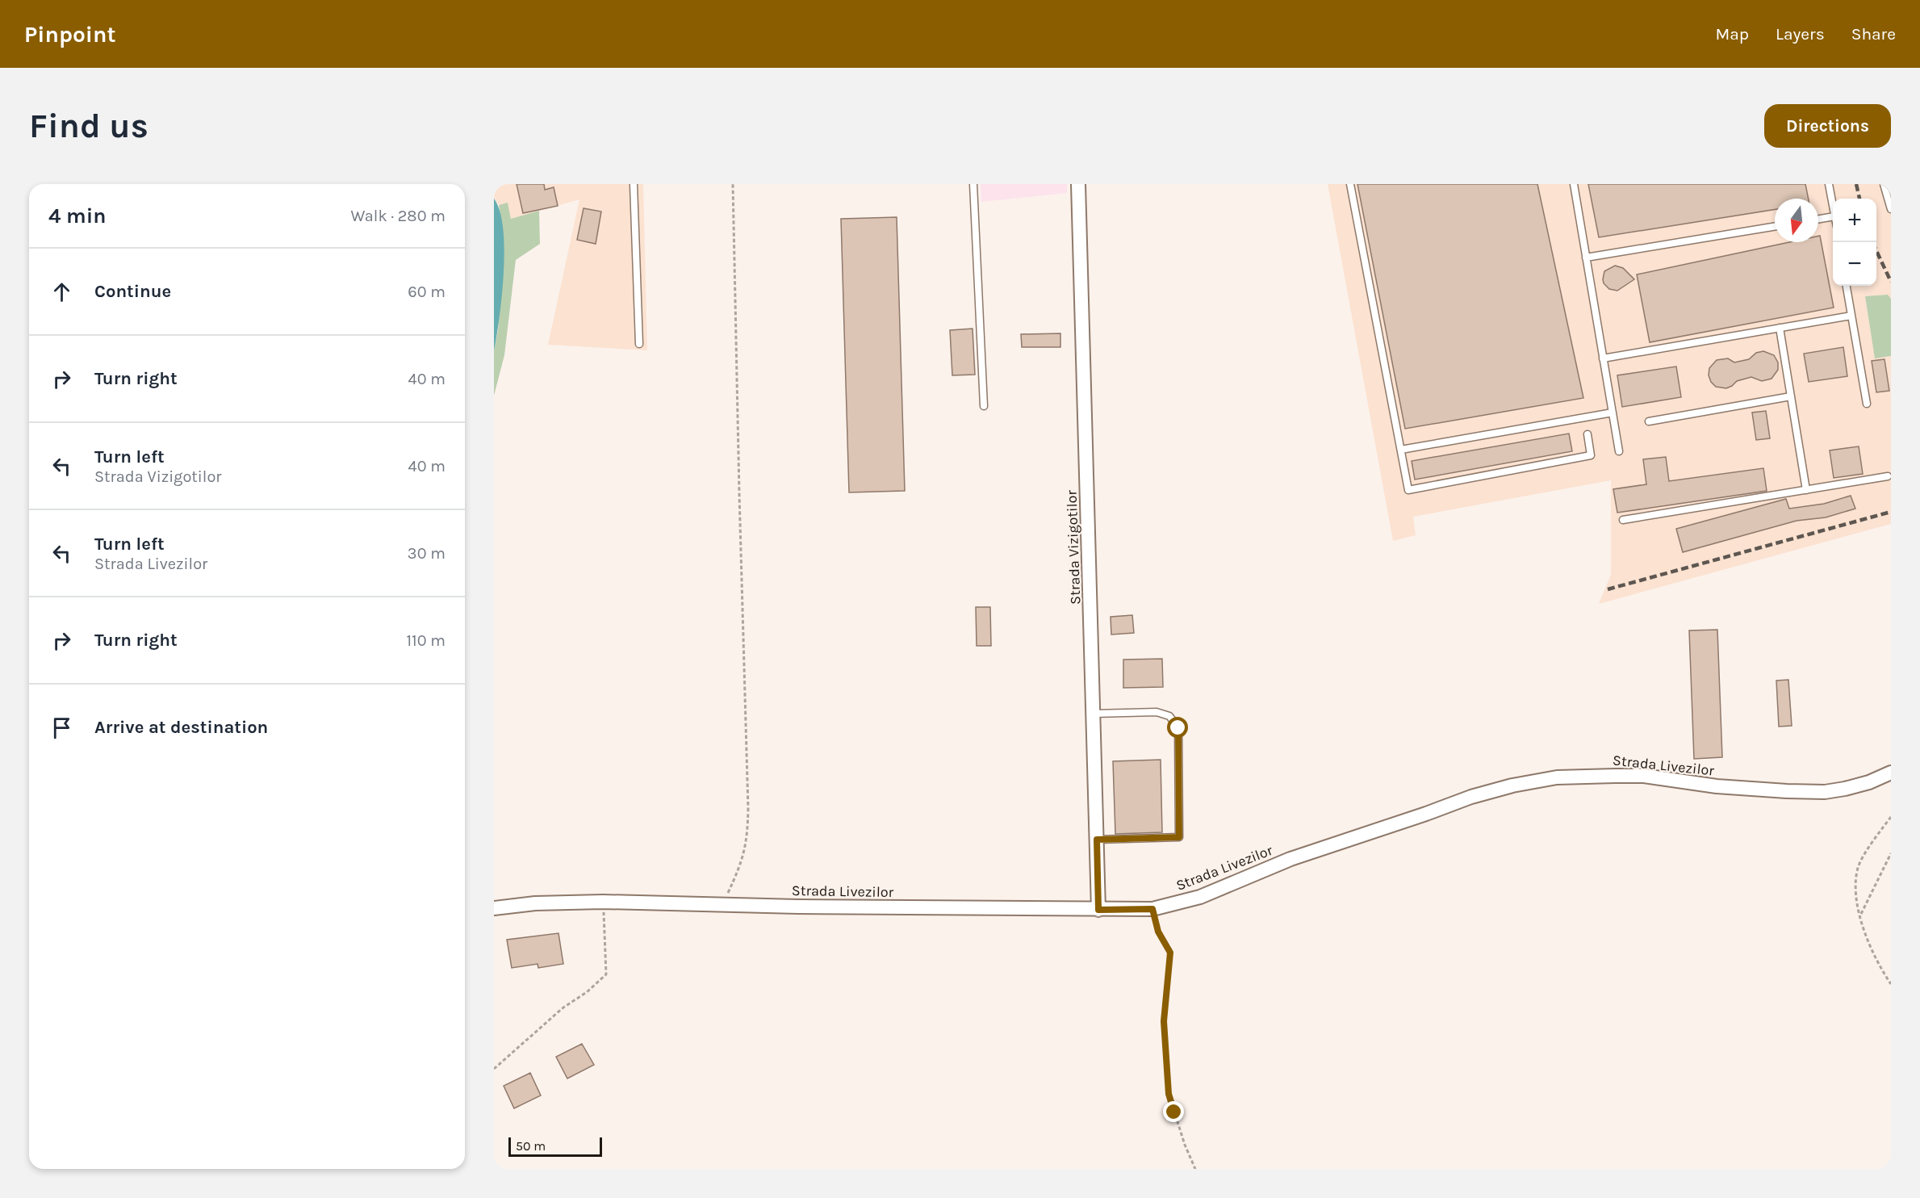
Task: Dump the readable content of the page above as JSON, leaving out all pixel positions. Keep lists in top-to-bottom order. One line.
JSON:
{"streets":{"street":["Strada Vizigotilor","Strada Livezilor"]},"crossings":[["Strada Vizigotilor","Strada Livezilor"]],"scale_bar":"50 m","north":"bottom","page":{"header":"Pinpoint","nav":["Map","Layers","Share"],"buttons":"Directions","title":"Find us","heading":["4 min","Walk · 280 m"],"map_buttons":["+","−"],"list":[["Continue","60 m"],["Turn right","40 m"],["Turn left","Strada Vizigotilor","40 m"],["Turn left","Strada Livezilor","30 m"],["Turn right","110 m"],"Arrive at destination"],"scale":"50 m"}}
